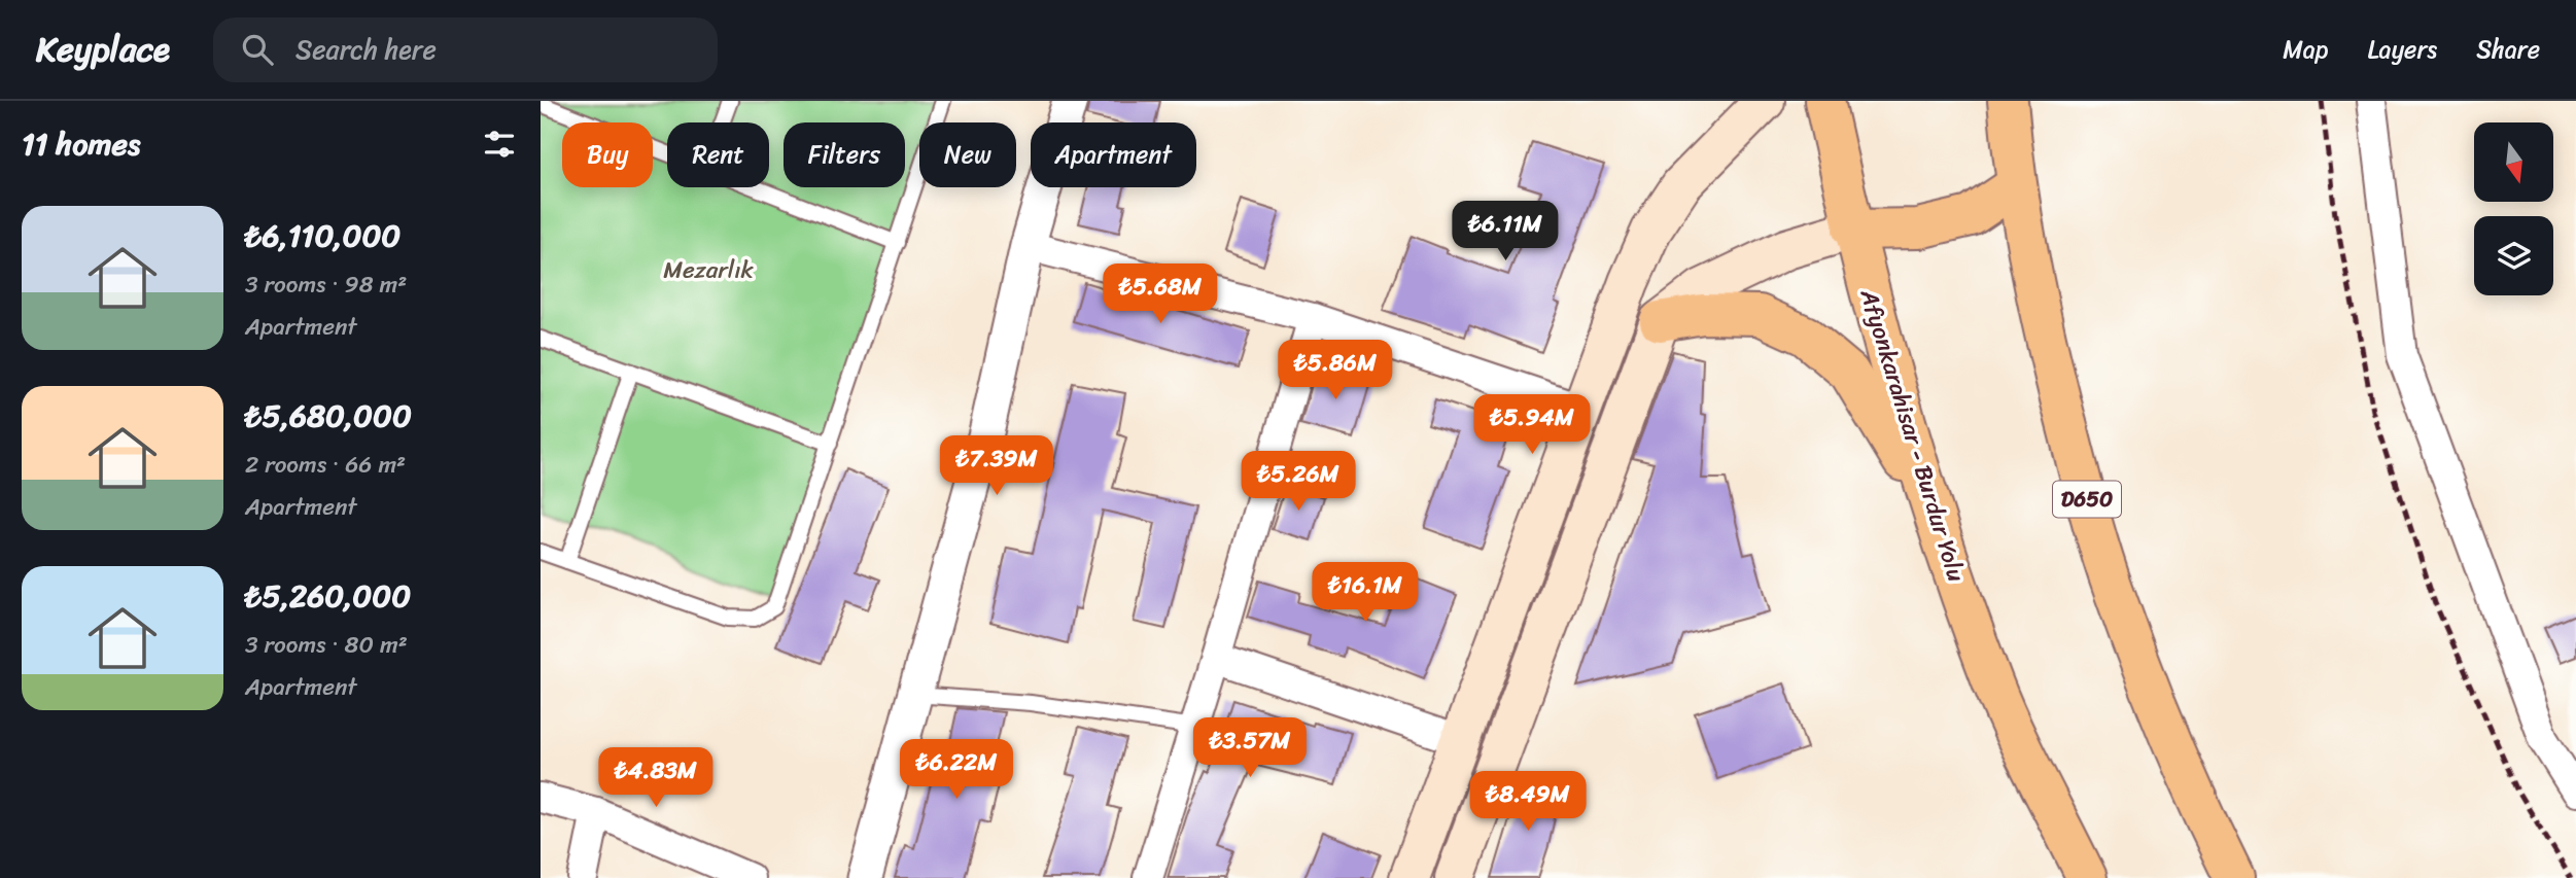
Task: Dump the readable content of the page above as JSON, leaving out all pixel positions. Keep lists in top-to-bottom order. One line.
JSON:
{"streets":{"highway":["Afyonkarahisar - Burdur Yolu","D650"]},"parks":["Mezarlık"],"north":"bottom","page":{"header":"Keyplace","search":"Search here","nav":["Map","Layers","Share"],"heading":"11 homes","chip":["Buy","Rent","Filters","New","Apartment"],"list":[{"name":"₺6,110,000","note":"3 rooms · 98 m² · Apartment"},{"name":"₺5,680,000","note":"2 rooms · 66 m² · Apartment"},{"name":"₺5,260,000","note":"3 rooms · 80 m² · Apartment"}],"price":["₺6.11M","₺5.68M","₺5.86M","₺5.94M","₺7.39M","₺5.26M","₺16.1M","₺3.57M","₺6.22M","₺4.83M","₺8.49M"]}}
